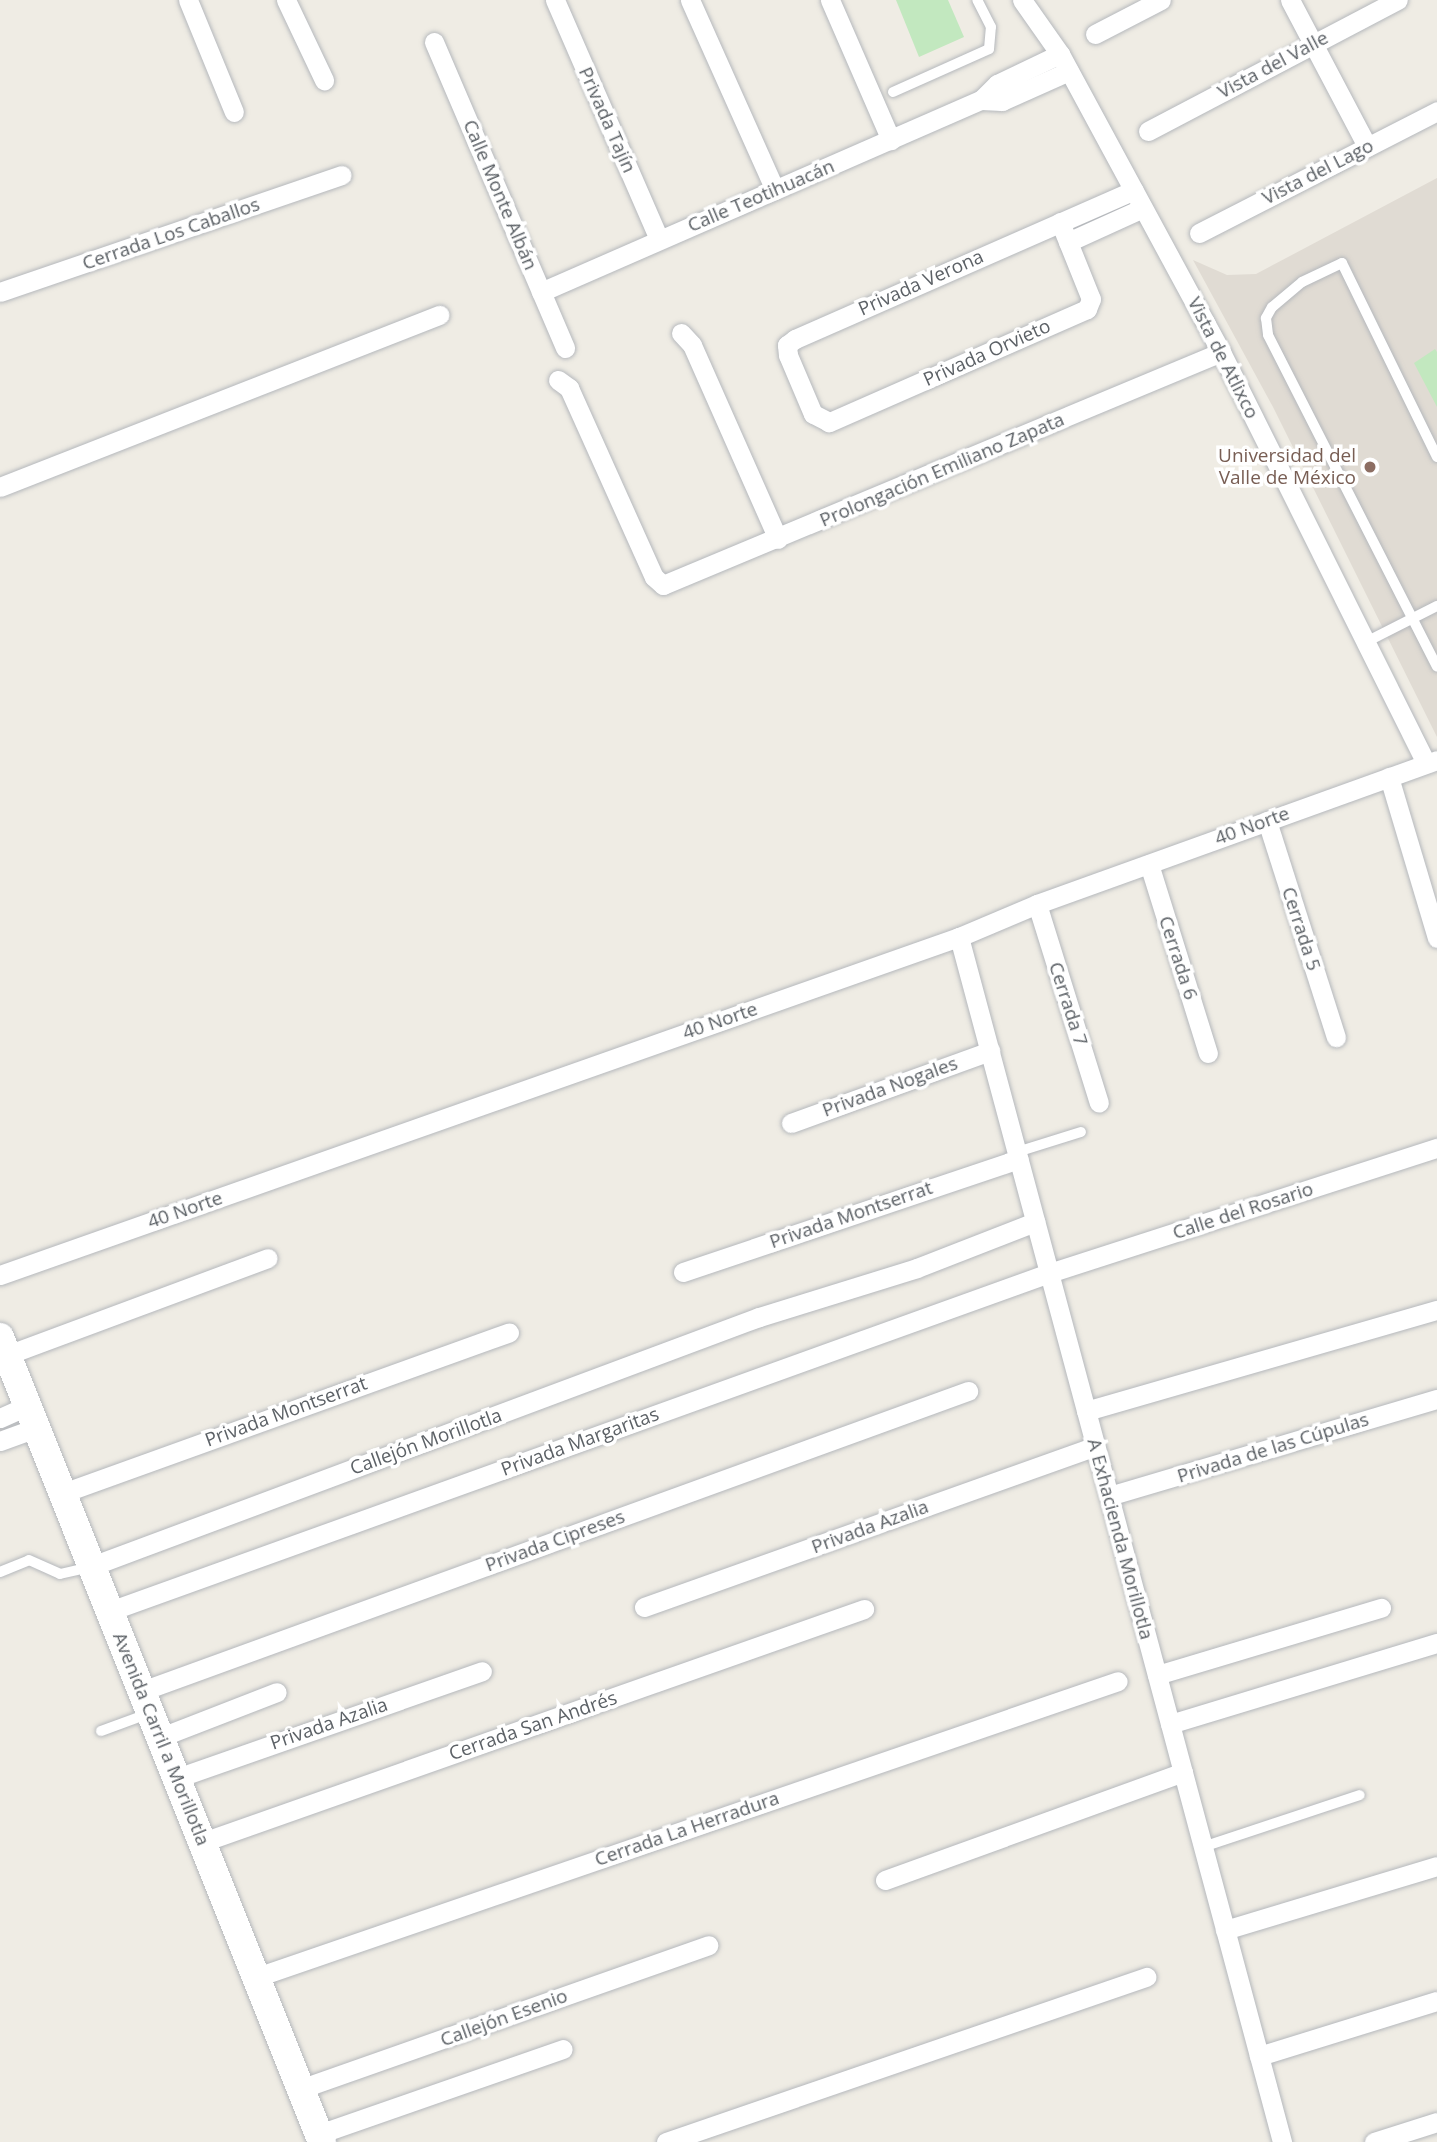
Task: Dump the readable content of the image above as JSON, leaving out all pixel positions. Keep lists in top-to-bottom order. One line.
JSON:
{"streets":{"street":["Vista del Valle","Privada Tajín","Vista del Lago","Calle Monte Albán","Calle Teotihuacán","Cerrada Los Caballos","Privada Verona","Privada Orvieto","Vista de Atlixco","Prolongación Emiliano Zapata","40 Norte","Cerrada 5","Cerrada 6","Cerrada 7","Privada Nogales","Calle del Rosario","Privada Montserrat","Callejón Morillotla","Privada Margaritas","Privada de las Cúpulas","Privada Azalia","A Exhacienda Morillotla","Privada Cipreses","Cerrada San Andrés","Avenida Carril a Morillotla","Cerrada La Herradura","Callejón Esenio"]},"crossings":[["Privada Tajín","Calle Teotihuacán"],["Calle Monte Albán","Calle Teotihuacán"],["Calle Teotihuacán","Vista de Atlixco"],["Privada Verona","Privada Orvieto"],["Privada Verona","Vista de Atlixco"],["Vista de Atlixco","Prolongación Emiliano Zapata"],["Vista de Atlixco","40 Norte"],["40 Norte","Cerrada 5"],["40 Norte","Cerrada 6"],["40 Norte","Cerrada 7"],["40 Norte","A Exhacienda Morillotla"],["Privada Nogales","A Exhacienda Morillotla"],["Calle del Rosario","Privada Margaritas"],["Calle del Rosario","A Exhacienda Morillotla"],["Privada Montserrat","A Exhacienda Morillotla"],["Privada Montserrat","Avenida Carril a Morillotla"],["Callejón Morillotla","A Exhacienda Morillotla"],["Callejón Morillotla","Avenida Carril a Morillotla"],["Privada Margaritas","A Exhacienda Morillotla"],["Privada Margaritas","Avenida Carril a Morillotla"],["Privada de las Cúpulas","A Exhacienda Morillotla"],["Privada Azalia","A Exhacienda Morillotla"],["Privada Azalia","Avenida Carril a Morillotla"],["Privada Cipreses","Avenida Carril a Morillotla"],["Cerrada San Andrés","Avenida Carril a Morillotla"],["Avenida Carril a Morillotla","Cerrada La Herradura"],["Avenida Carril a Morillotla","Callejón Esenio"]],"places":["Universidad del Valle de México"]}
